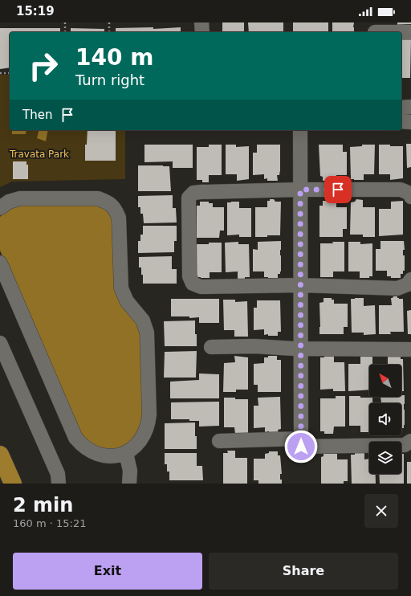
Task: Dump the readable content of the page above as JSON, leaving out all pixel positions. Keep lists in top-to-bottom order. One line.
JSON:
{"parks":["Travata Park"],"north":"top left","page":{"status":"15:19","turn":["140 m","Turn right"],"then":"Then","heading":["2 min","160 m · 15:21"],"buttons":["Exit","Share"]}}
